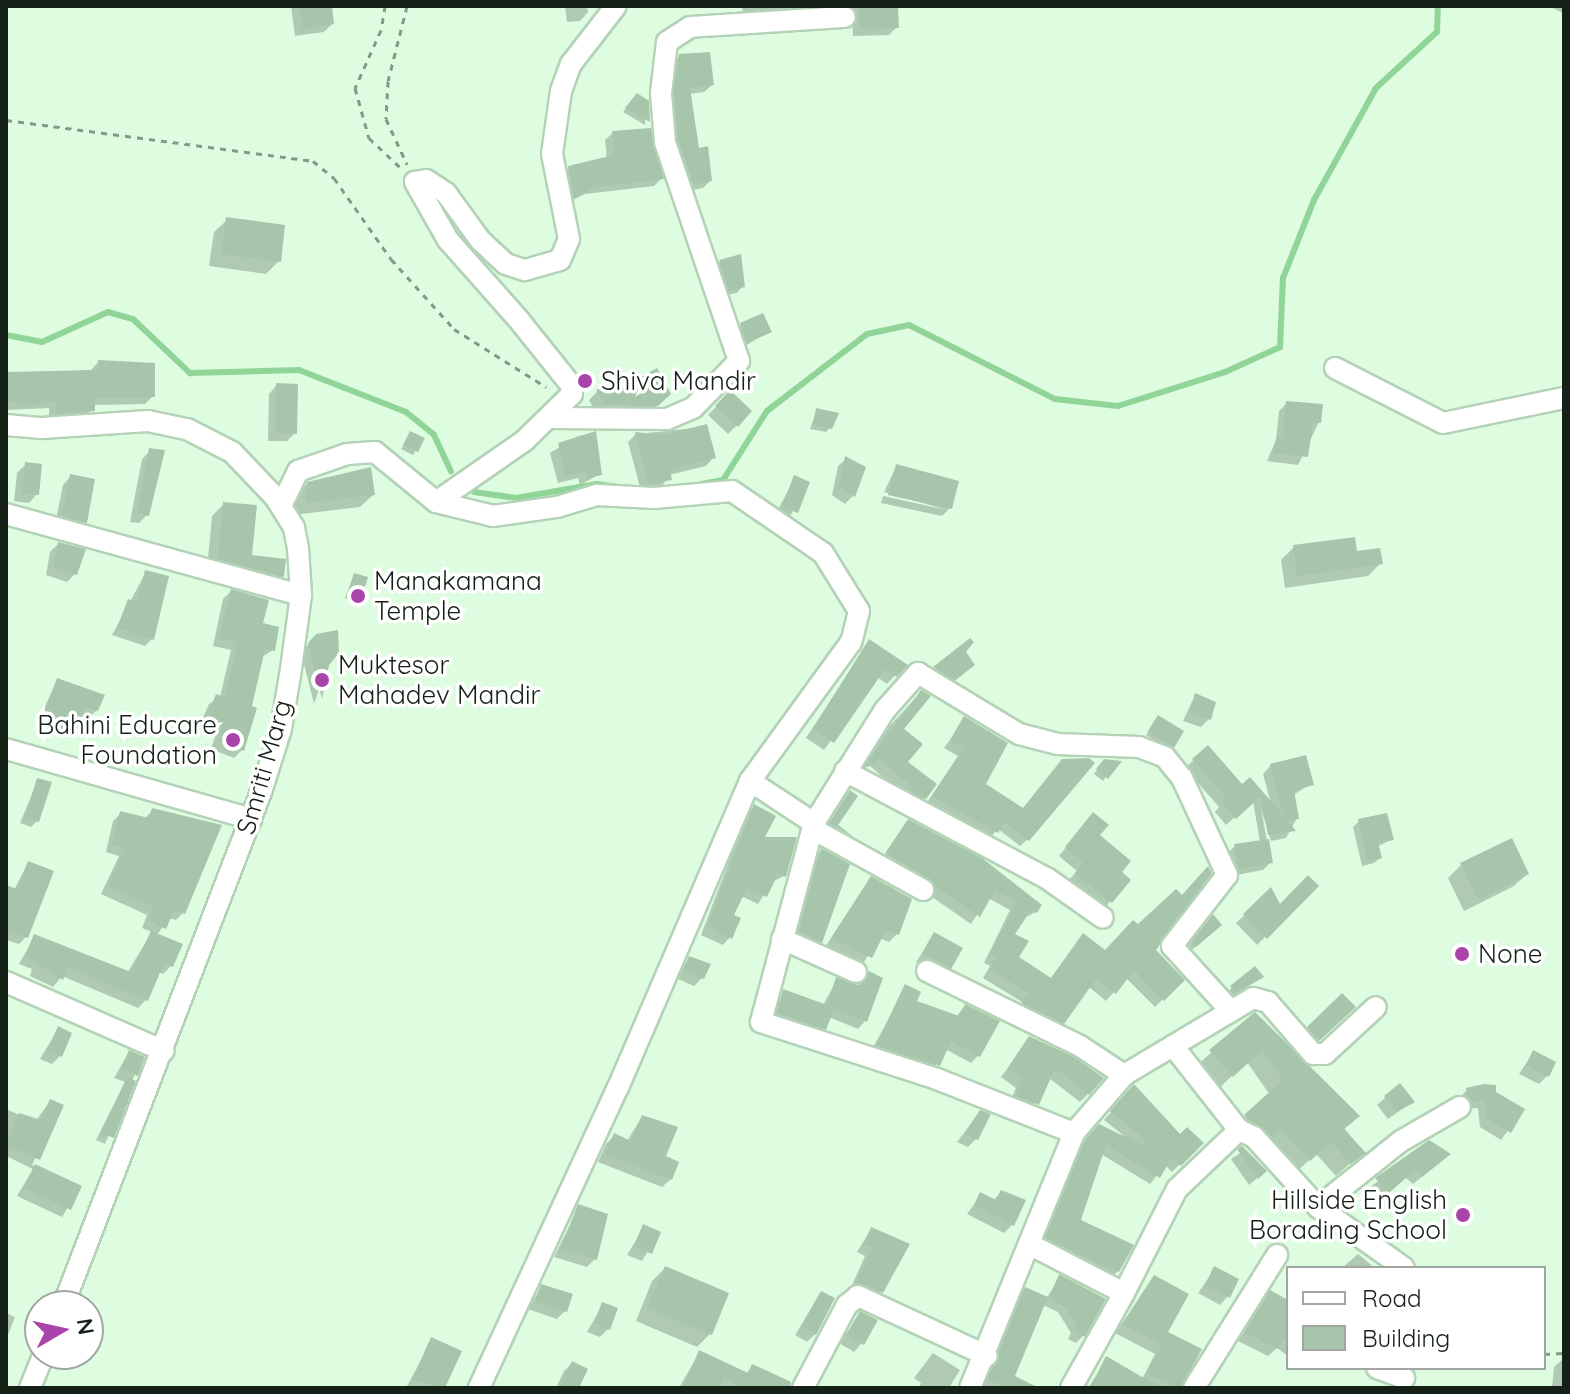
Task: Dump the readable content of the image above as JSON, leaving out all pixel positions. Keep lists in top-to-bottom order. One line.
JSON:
{"streets":{"street":["Smriti Marg"]},"places":["Shiva Mandir","Manakamana Temple","Muktesor Mahadev Mandir","Bahini Educare Foundation","None","Hillside English Borading School"],"legend":["Road","Building"],"north":"right"}
